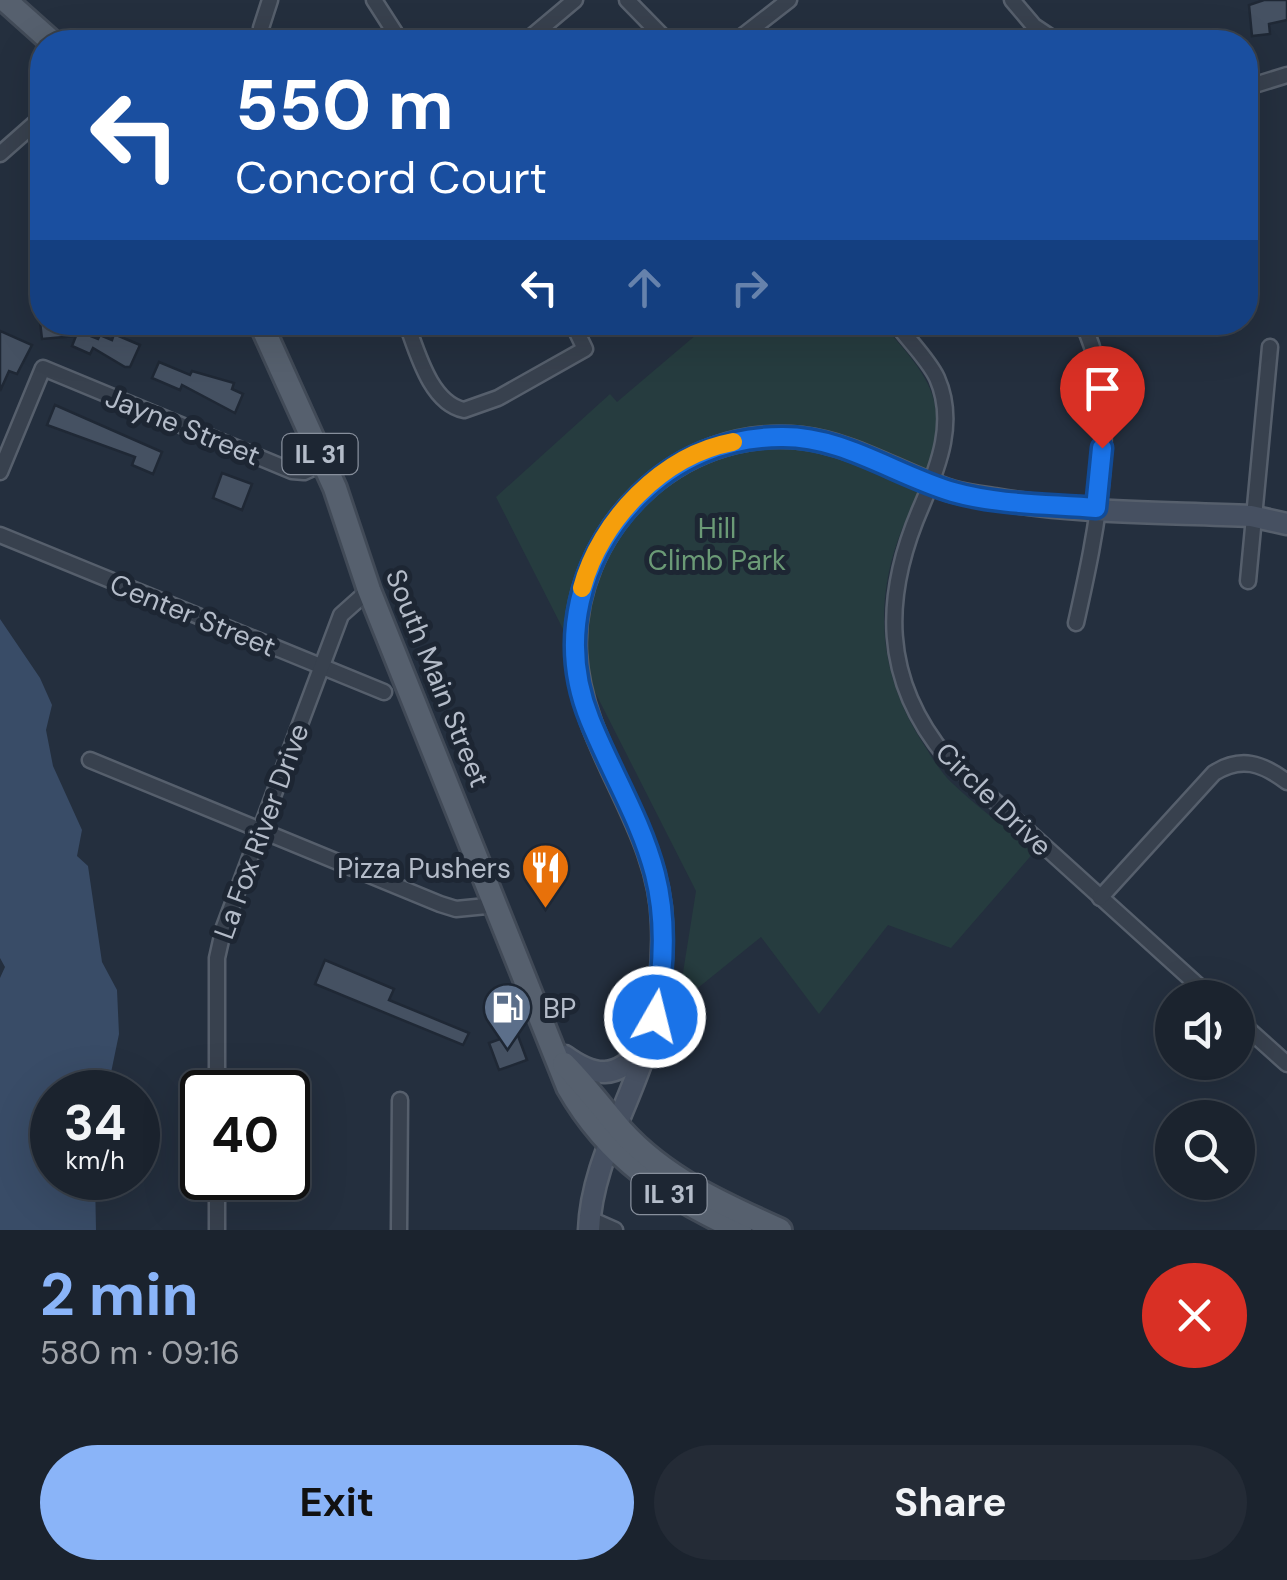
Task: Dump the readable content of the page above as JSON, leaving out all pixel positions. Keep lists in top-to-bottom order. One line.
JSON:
{"streets":{"main road":["IL 31","South Main Street"],"street":["Jayne Street","Center Street","Circle Drive","La Fox River Drive"]},"crossings":[["Jayne Street","South Main Street"],["IL 31","South Main Street"],["Center Street","La Fox River Drive"],["South Main Street","La Fox River Drive"]],"parks":["Hill Climb Park"],"places":{"restaurant":["Pizza Pushers"],"fuel station":["BP"]},"page":{"turn":["550 m","Concord Court"],"speed":"34 km/h","limit":"40","heading":["2 min","580 m · 09:16"],"buttons":["Exit","Share"]}}
